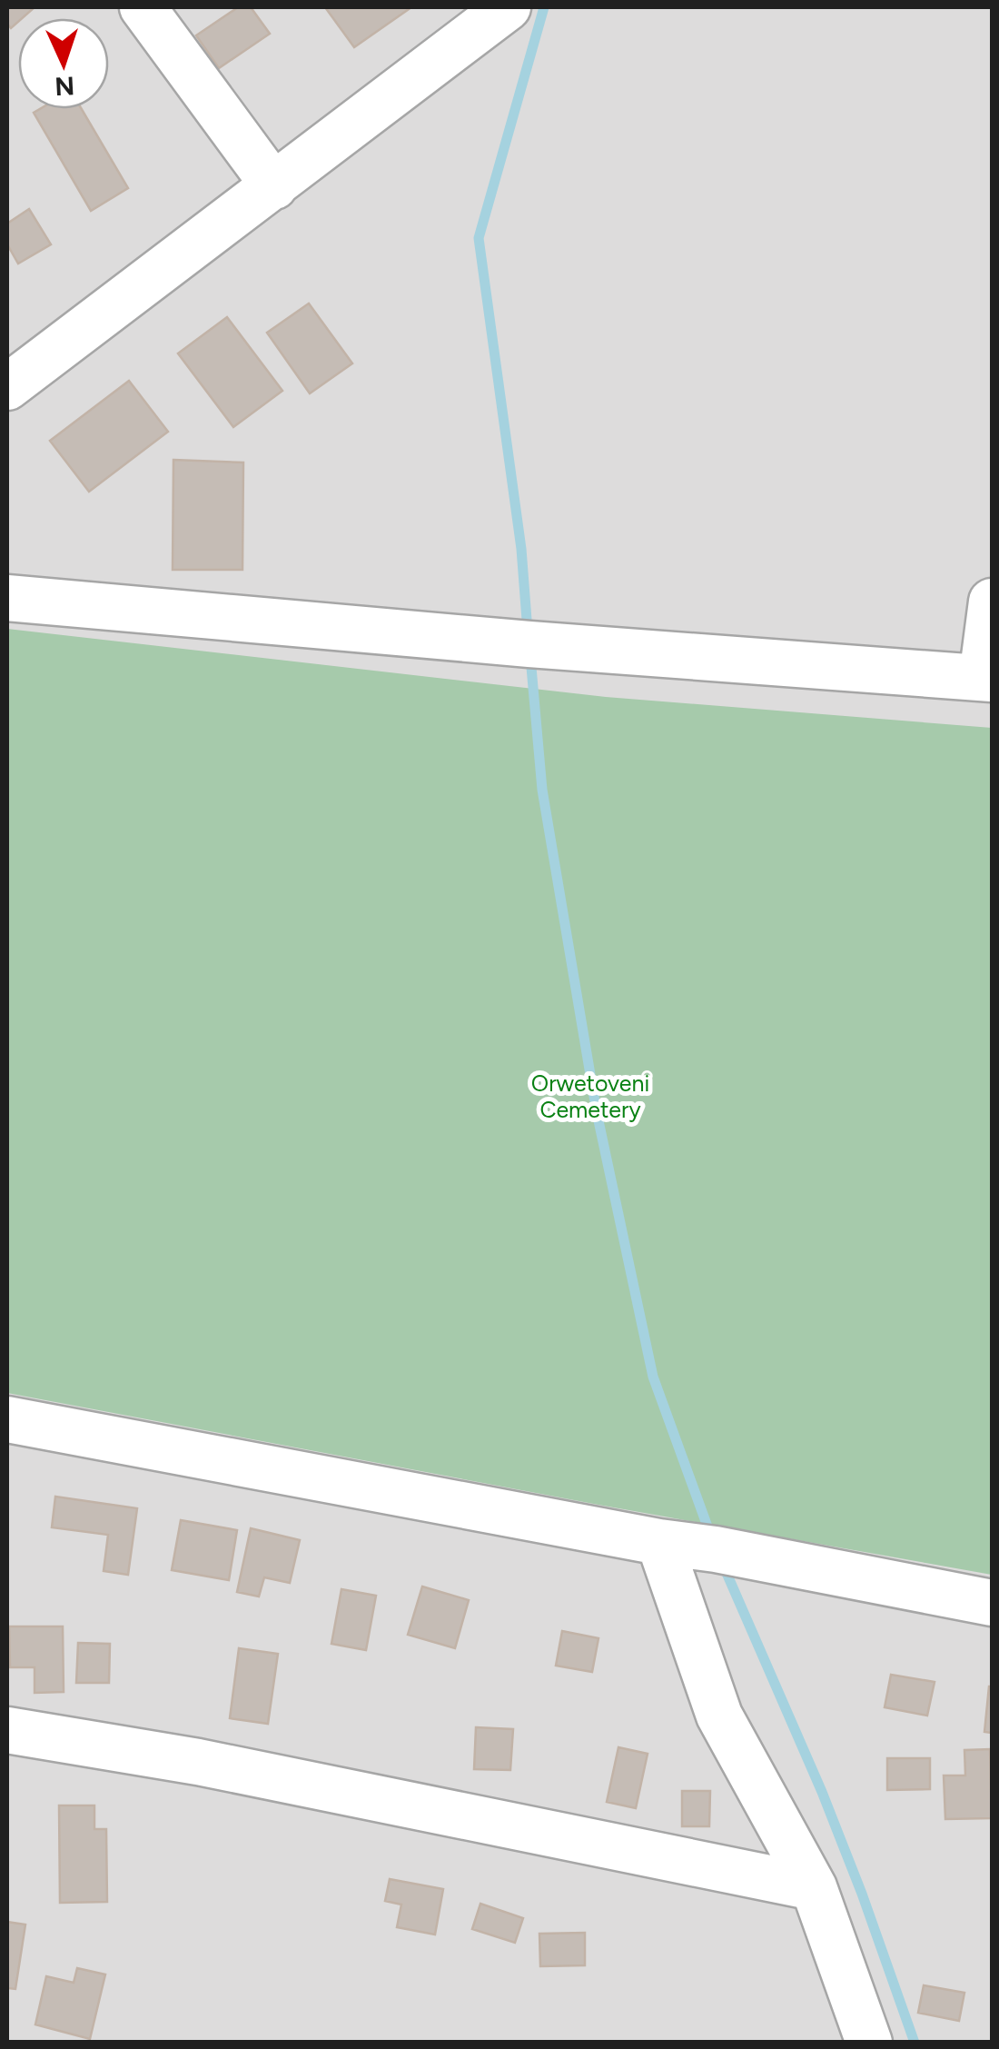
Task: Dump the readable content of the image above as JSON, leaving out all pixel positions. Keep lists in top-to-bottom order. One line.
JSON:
{"parks":["Orwetoveni Cemetery"],"north":"bottom"}
